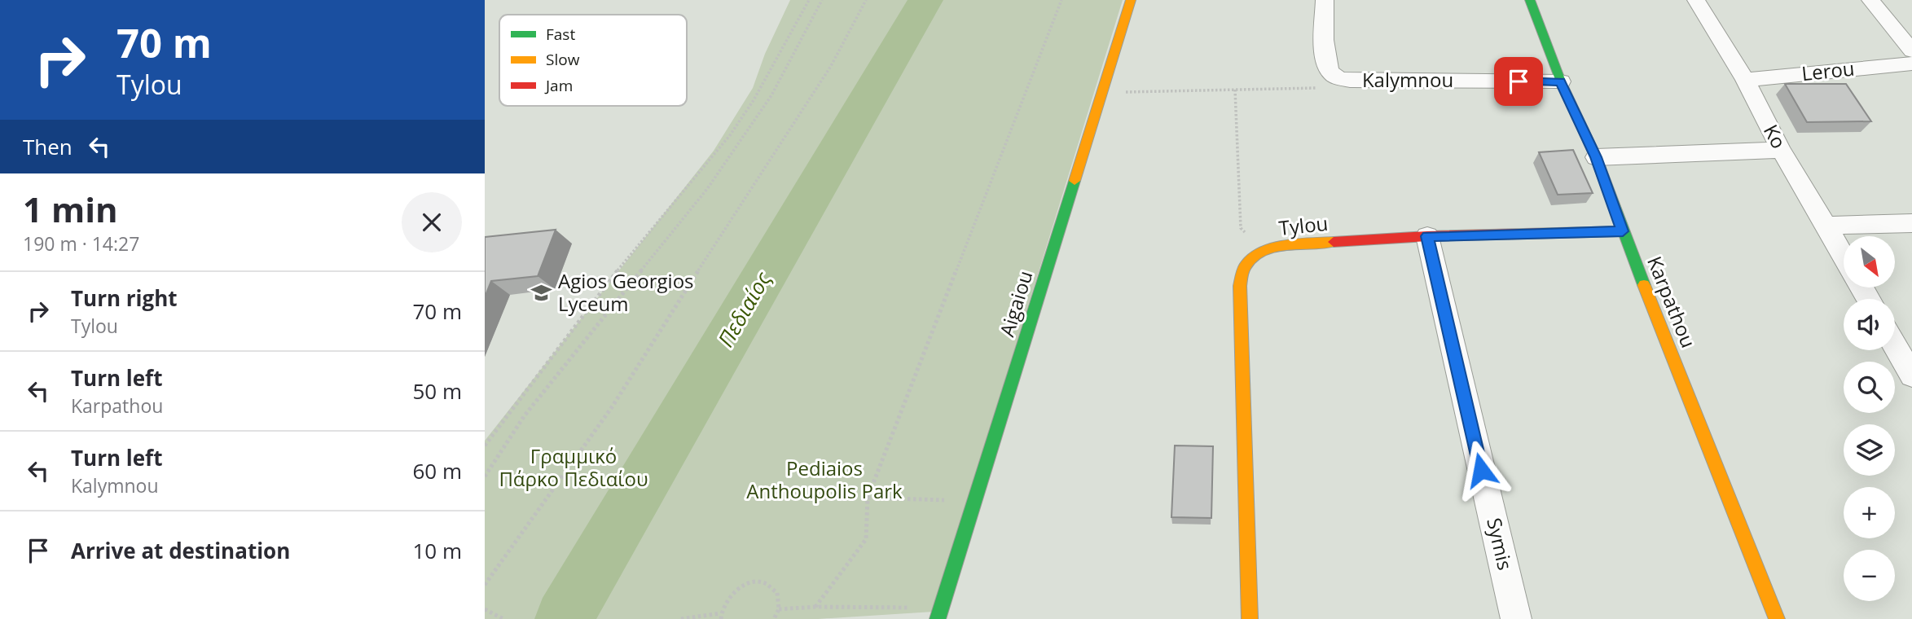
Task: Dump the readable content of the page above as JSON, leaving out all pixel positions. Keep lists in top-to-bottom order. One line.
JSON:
{"streets":{"street":["Lerou","Kalymnou","Ko","Tylou","Karpathou","Aigaiou","Symis"]},"crossings":[["Lerou","Ko"],["Kalymnou","Karpathou"],["Tylou","Karpathou"],["Tylou","Symis"]],"water":["Πεδιαίος"],"parks":["Γραμμικό Πάρκο Πεδιαίου","Pediaios Anthoupolis Park"],"places":{"school or university":["Agios Georgios Lyceum"]},"legend":["Fast","Slow","Jam"],"north":"bottom right","page":{"turn":["70 m","Tylou"],"then":"Then","heading":["1 min","190 m · 14:27"],"map_buttons":["+","−"],"list":[{"name":"Turn right","note":"Tylou","value":"70 m"},{"name":"Turn left","note":"Karpathou","value":"50 m"},{"name":"Turn left","note":"Kalymnou","value":"60 m"},{"name":"Arrive at destination","value":"10 m"}]}}
